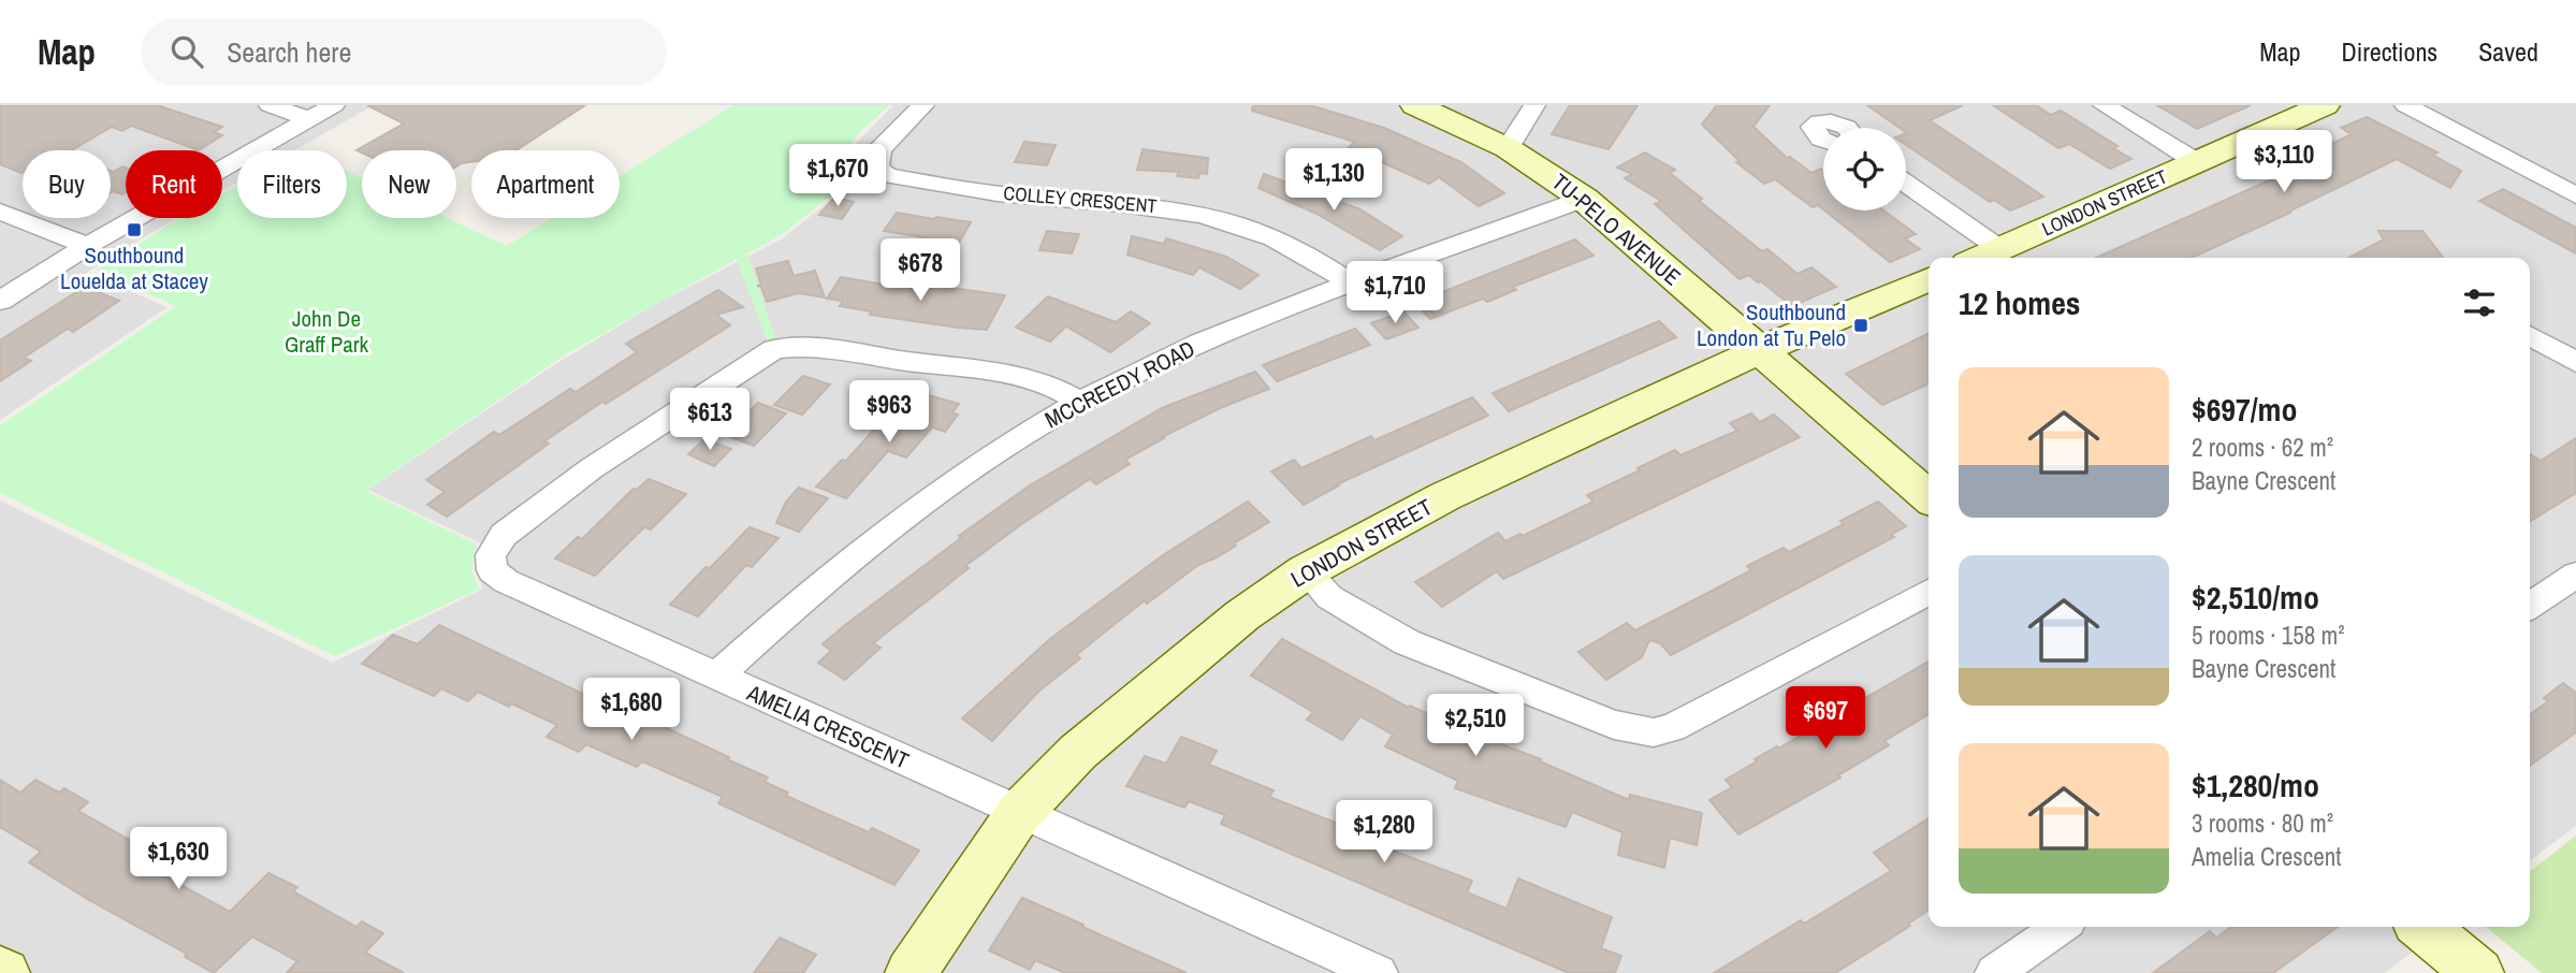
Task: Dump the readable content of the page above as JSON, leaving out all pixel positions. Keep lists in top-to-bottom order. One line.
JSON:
{"streets":{"street":["COLLEY CRESCENT","LONDON STREET","TU-PELO AVENUE","MCCREEDY ROAD","AMELIA CRESCENT"]},"crossings":[["COLLEY CRESCENT","MCCREEDY ROAD"],["LONDON STREET","TU-PELO AVENUE"],["LONDON STREET","AMELIA CRESCENT"],["TU-PELO AVENUE","MCCREEDY ROAD"],["MCCREEDY ROAD","AMELIA CRESCENT"]],"parks":["John De Graff Park"],"places":{"transit":["Southbound Louelda at Stacey","Southbound London at Tu Pelo"]},"page":{"header":"Map","search":"Search here","nav":["Map","Directions","Saved"],"price":["$3,110","$1,670","$1,130","$678","$1,710","$963","$613","$1,680","$697","$2,510","$1,280","$1,630"],"chip":["Buy","Rent","Filters","New","Apartment"],"heading":"12 homes","list":[{"name":"$697/mo","note":"2 rooms · 62 m² · Bayne Crescent"},{"name":"$2,510/mo","note":"5 rooms · 158 m² · Bayne Crescent"},{"name":"$1,280/mo","note":"3 rooms · 80 m² · Amelia Crescent"}]}}
